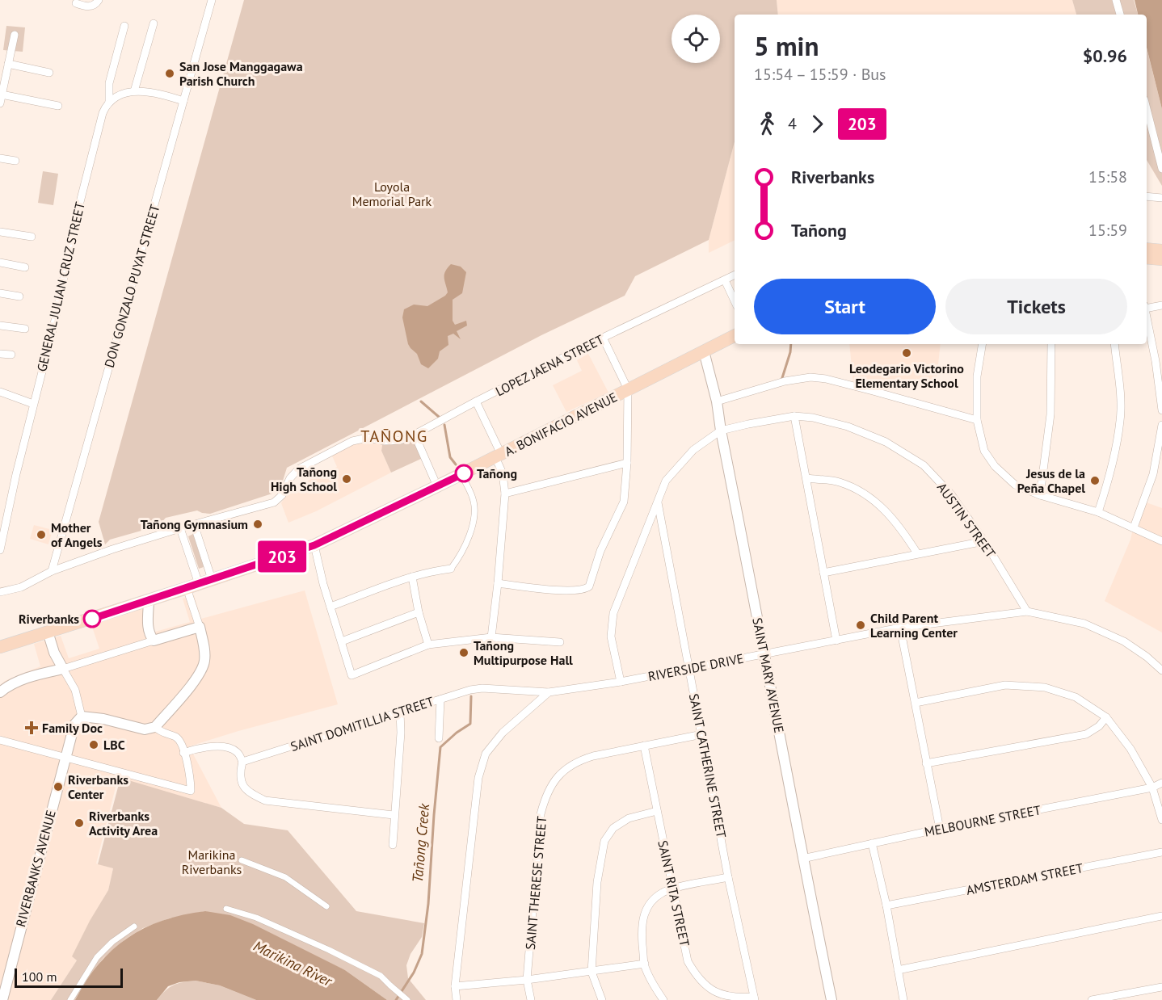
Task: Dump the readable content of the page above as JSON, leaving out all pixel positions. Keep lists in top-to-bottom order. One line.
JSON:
{"streets":{"main road":["A. BONIFACIO AVENUE"],"street":["DON GONZALO PUYAT STREET","GENERAL JULIAN CRUZ STREET","LOPEZ JAENA STREET","AUSTIN STREET","RIVERSIDE DRIVE","SAINT MARY AVENUE","SAINT DOMITILLIA STREET","SAINT CATHERINE STREET","MELBOURNE STREET","RIVERBANKS AVENUE","AMSTERDAM STREET","SAINT THERESE STREET","SAINT RITA STREET"]},"crossings":[["DON GONZALO PUYAT STREET","LOPEZ JAENA STREET"],["A. BONIFACIO AVENUE","SAINT MARY AVENUE"],["AUSTIN STREET","RIVERSIDE DRIVE"],["AUSTIN STREET","SAINT MARY AVENUE"],["RIVERSIDE DRIVE","SAINT MARY AVENUE"],["RIVERSIDE DRIVE","SAINT DOMITILLIA STREET"],["RIVERSIDE DRIVE","SAINT CATHERINE STREET"],["SAINT MARY AVENUE","MELBOURNE STREET"],["SAINT CATHERINE STREET","SAINT THERESE STREET"],["SAINT CATHERINE STREET","SAINT RITA STREET"],["SAINT THERESE STREET","SAINT RITA STREET"]],"districts":["TAÑONG"],"water":["Tañong Creek","Marikina River"],"parks":["Loyola Memorial Park","Marikina Riverbanks"],"places":{"other":["San Jose Manggagawa Parish Church","Leodegario Victorino Elementary School","Tañong","Tañong High School","Jesus de la Peña Chapel","Tañong Gymnasium","Mother of Angels","Riverbanks","Child Parent Learning Center","Tañong Multipurpose Hall","LBC","Riverbanks Center","Riverbanks Activity Area"],"health":["Family Doc"]},"lines":["bus line 203"],"scale_bar":"100 m","page":{"on_map":"203","heading":["5 min","15:54 – 15:59 · Bus","$0.96"],"legs":["4","203"],"list":[{"name":"Riverbanks","value":"15:58"},{"name":"Tañong","value":"15:59"}],"buttons":["Start","Tickets"],"scale":"100 m"}}
